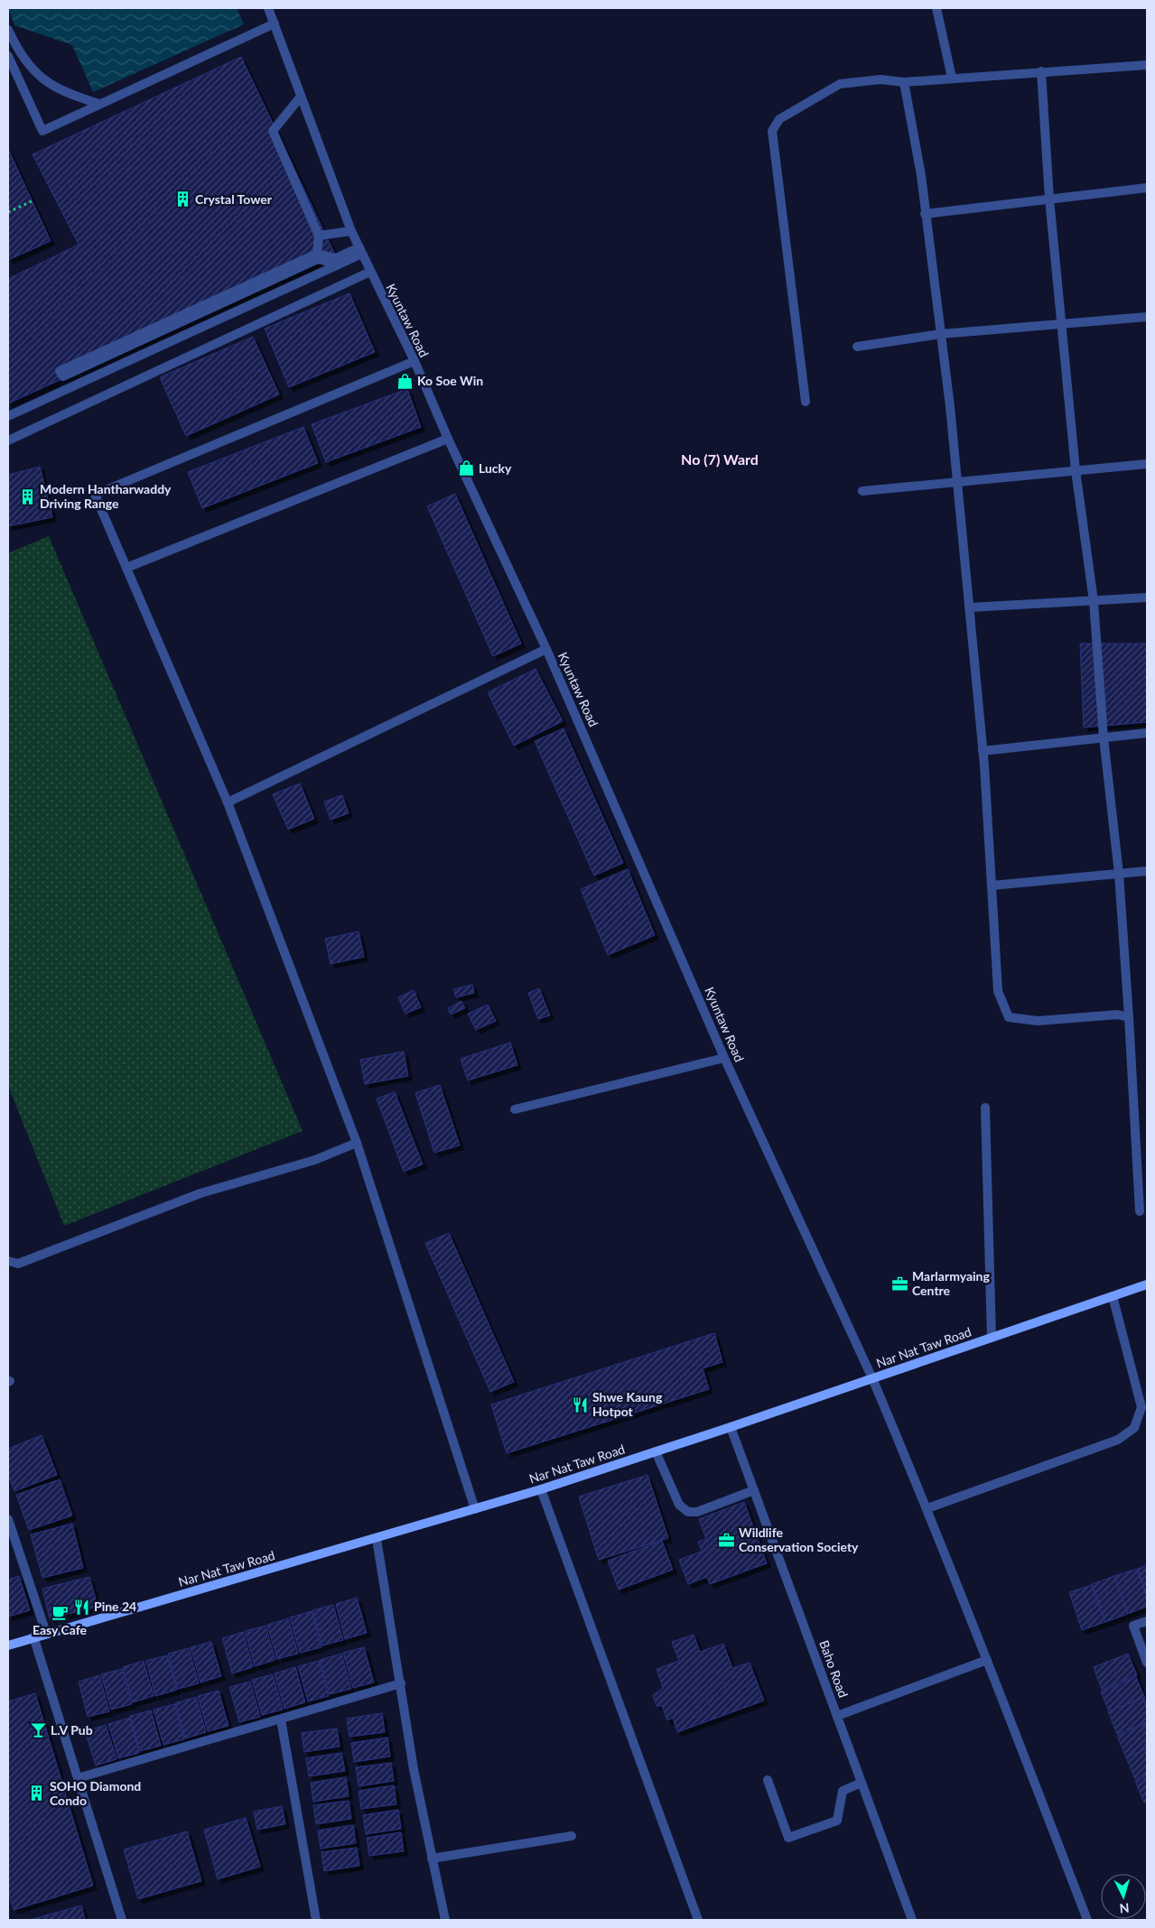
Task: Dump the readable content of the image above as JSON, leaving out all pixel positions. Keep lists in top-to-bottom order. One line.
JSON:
{"streets":{"main road":["Nar Nat Taw Road"],"street":["Kyuntaw Road","Baho Road"]},"crossings":[["Kyuntaw Road","Nar Nat Taw Road"],["Nar Nat Taw Road","Baho Road"]],"districts":["No (7) Ward"],"places":{"building":["Crystal Tower","Modern Hantharwaddy Driving Range","SOHO Diamond Condo"],"shop":["Ko Soe Win","Lucky"],"office":["Marlarmyaing Centre","Wildlife Conservation Society"],"restaurant":["Shwe Kaung Hotpot","Pine 24"],"cafe":["Easy Cafe"],"bar":["L.V Pub"]},"north":"bottom"}
